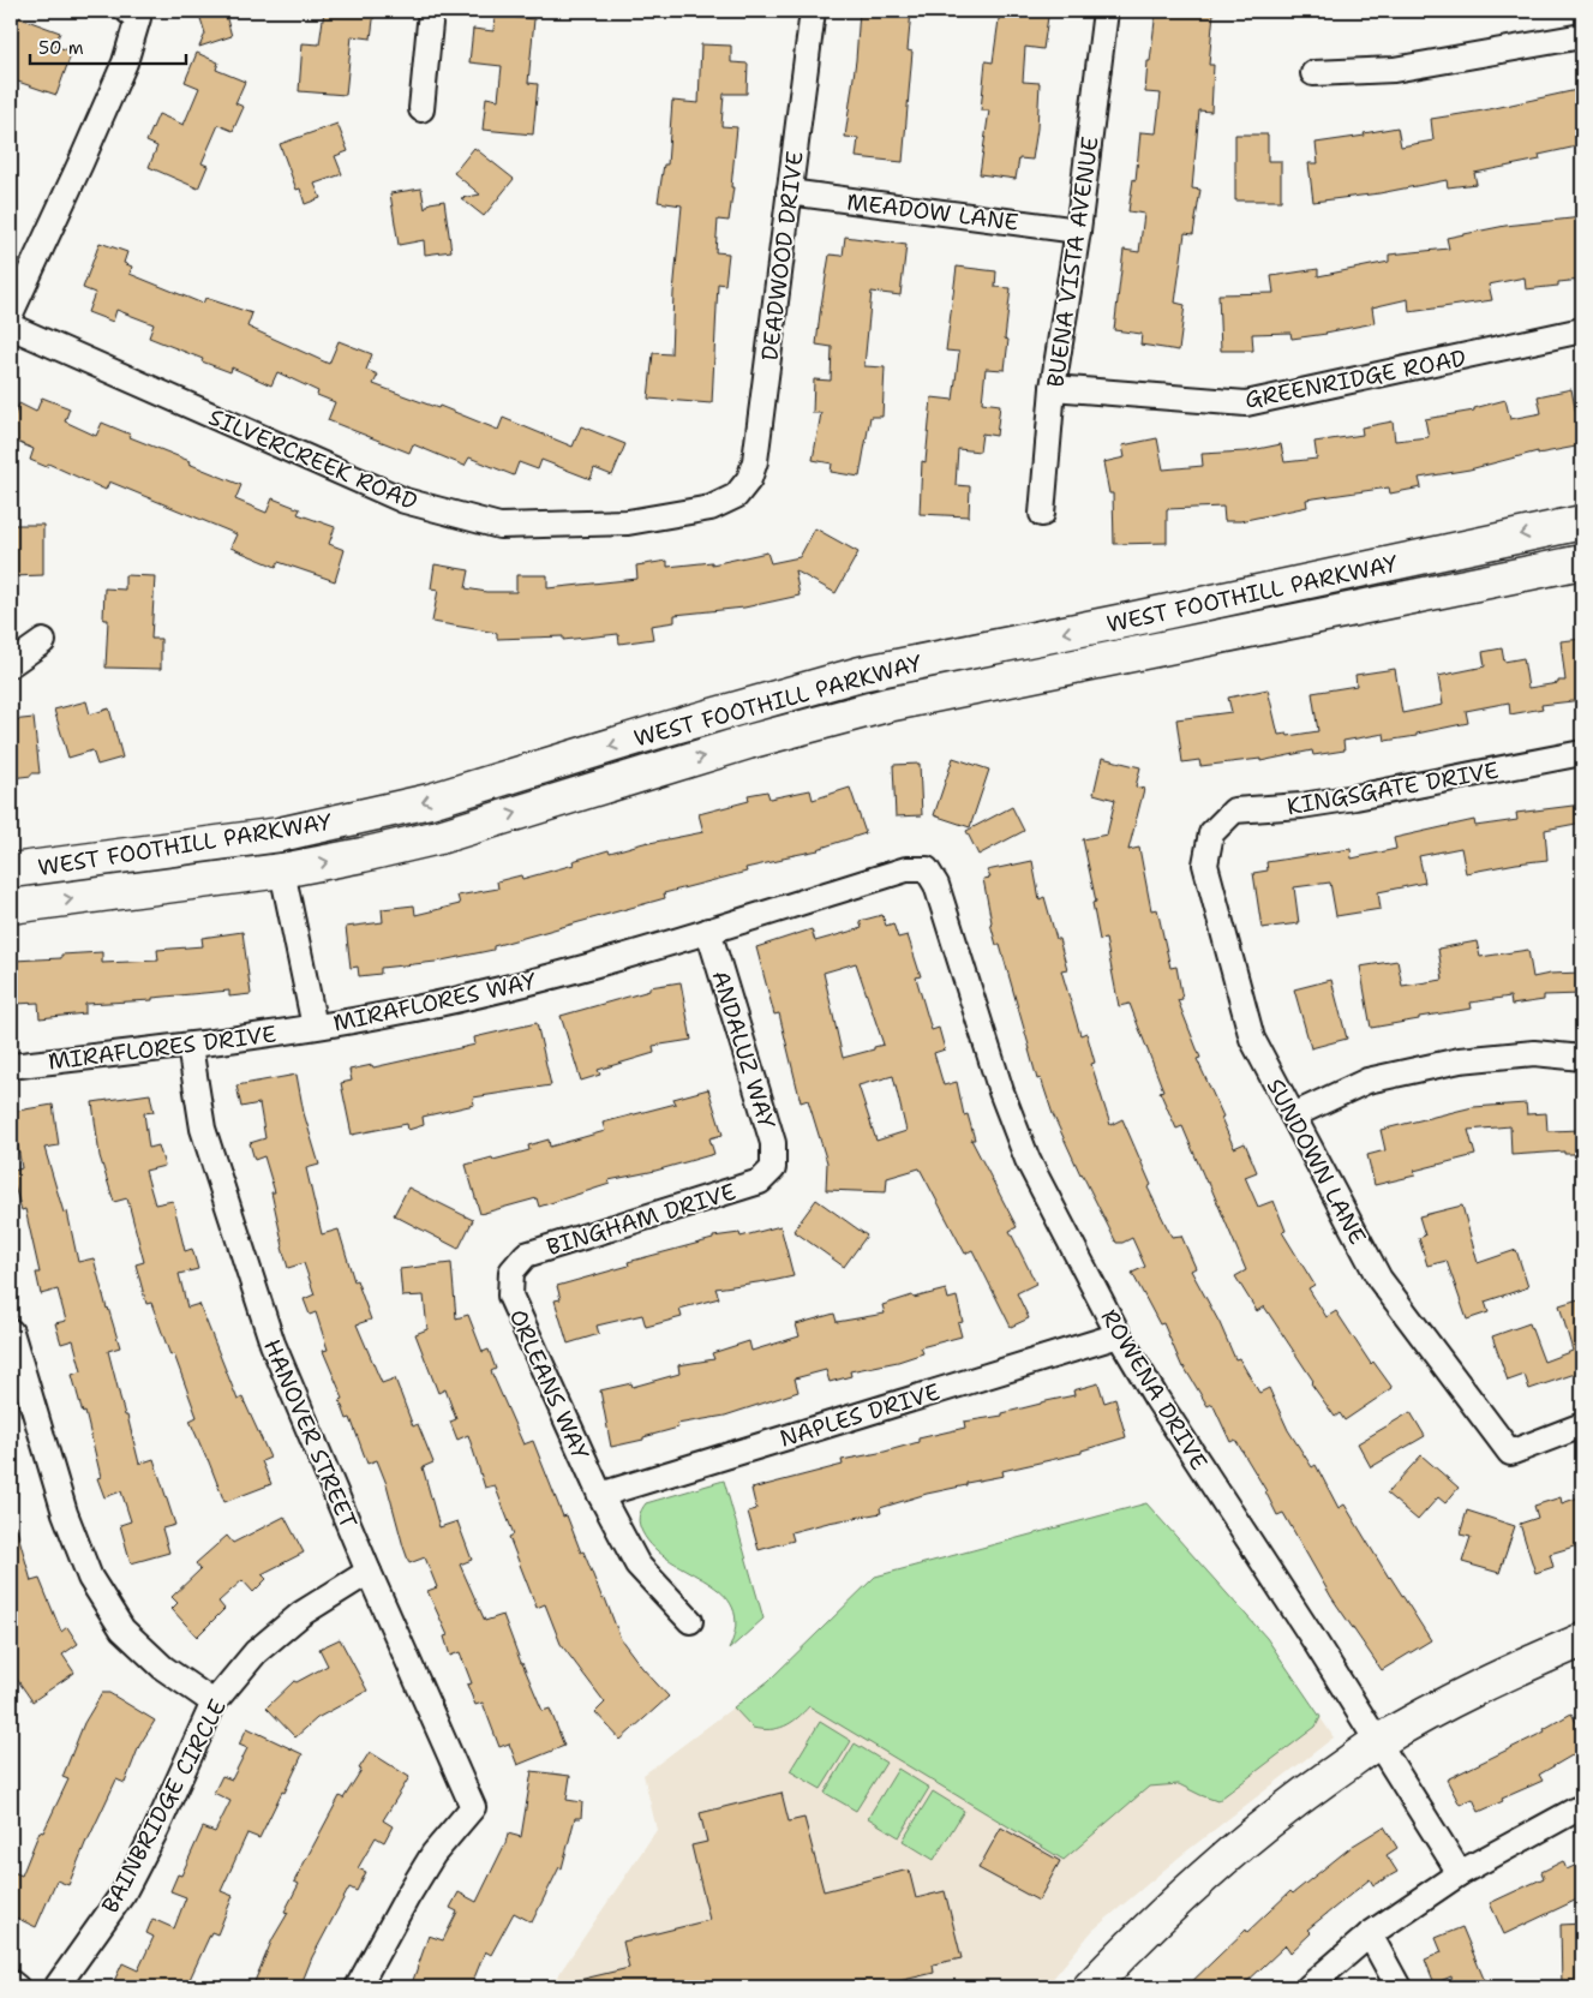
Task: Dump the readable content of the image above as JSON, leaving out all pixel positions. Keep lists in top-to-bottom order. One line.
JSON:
{"streets":{"main road":["WEST FOOTHILL PARKWAY"],"street":["MEADOW LANE","DEADWOOD DRIVE","BUENA VISTA AVENUE","GREENRIDGE ROAD","SILVERCREEK ROAD","KINGSGATE DRIVE","MIRAFLORES WAY","MIRAFLORES DRIVE","ANDALUZ WAY","SUNDOWN LANE","BINGHAM DRIVE","ORLEANS WAY","ROWENA DRIVE","NAPLES DRIVE","HANOVER STREET","BAINBRIDGE CIRCLE"]},"crossings":[["MEADOW LANE","DEADWOOD DRIVE"],["MEADOW LANE","BUENA VISTA AVENUE"],["DEADWOOD DRIVE","SILVERCREEK ROAD"],["BUENA VISTA AVENUE","GREENRIDGE ROAD"],["WEST FOOTHILL PARKWAY","MIRAFLORES WAY"],["KINGSGATE DRIVE","SUNDOWN LANE"],["MIRAFLORES WAY","MIRAFLORES DRIVE"],["MIRAFLORES WAY","ANDALUZ WAY"],["MIRAFLORES WAY","ROWENA DRIVE"],["MIRAFLORES DRIVE","HANOVER STREET"],["ANDALUZ WAY","BINGHAM DRIVE"],["ANDALUZ WAY","ROWENA DRIVE"],["BINGHAM DRIVE","ORLEANS WAY"],["ORLEANS WAY","NAPLES DRIVE"],["ROWENA DRIVE","NAPLES DRIVE"],["HANOVER STREET","BAINBRIDGE CIRCLE"]],"scale_bar":"50 m"}
